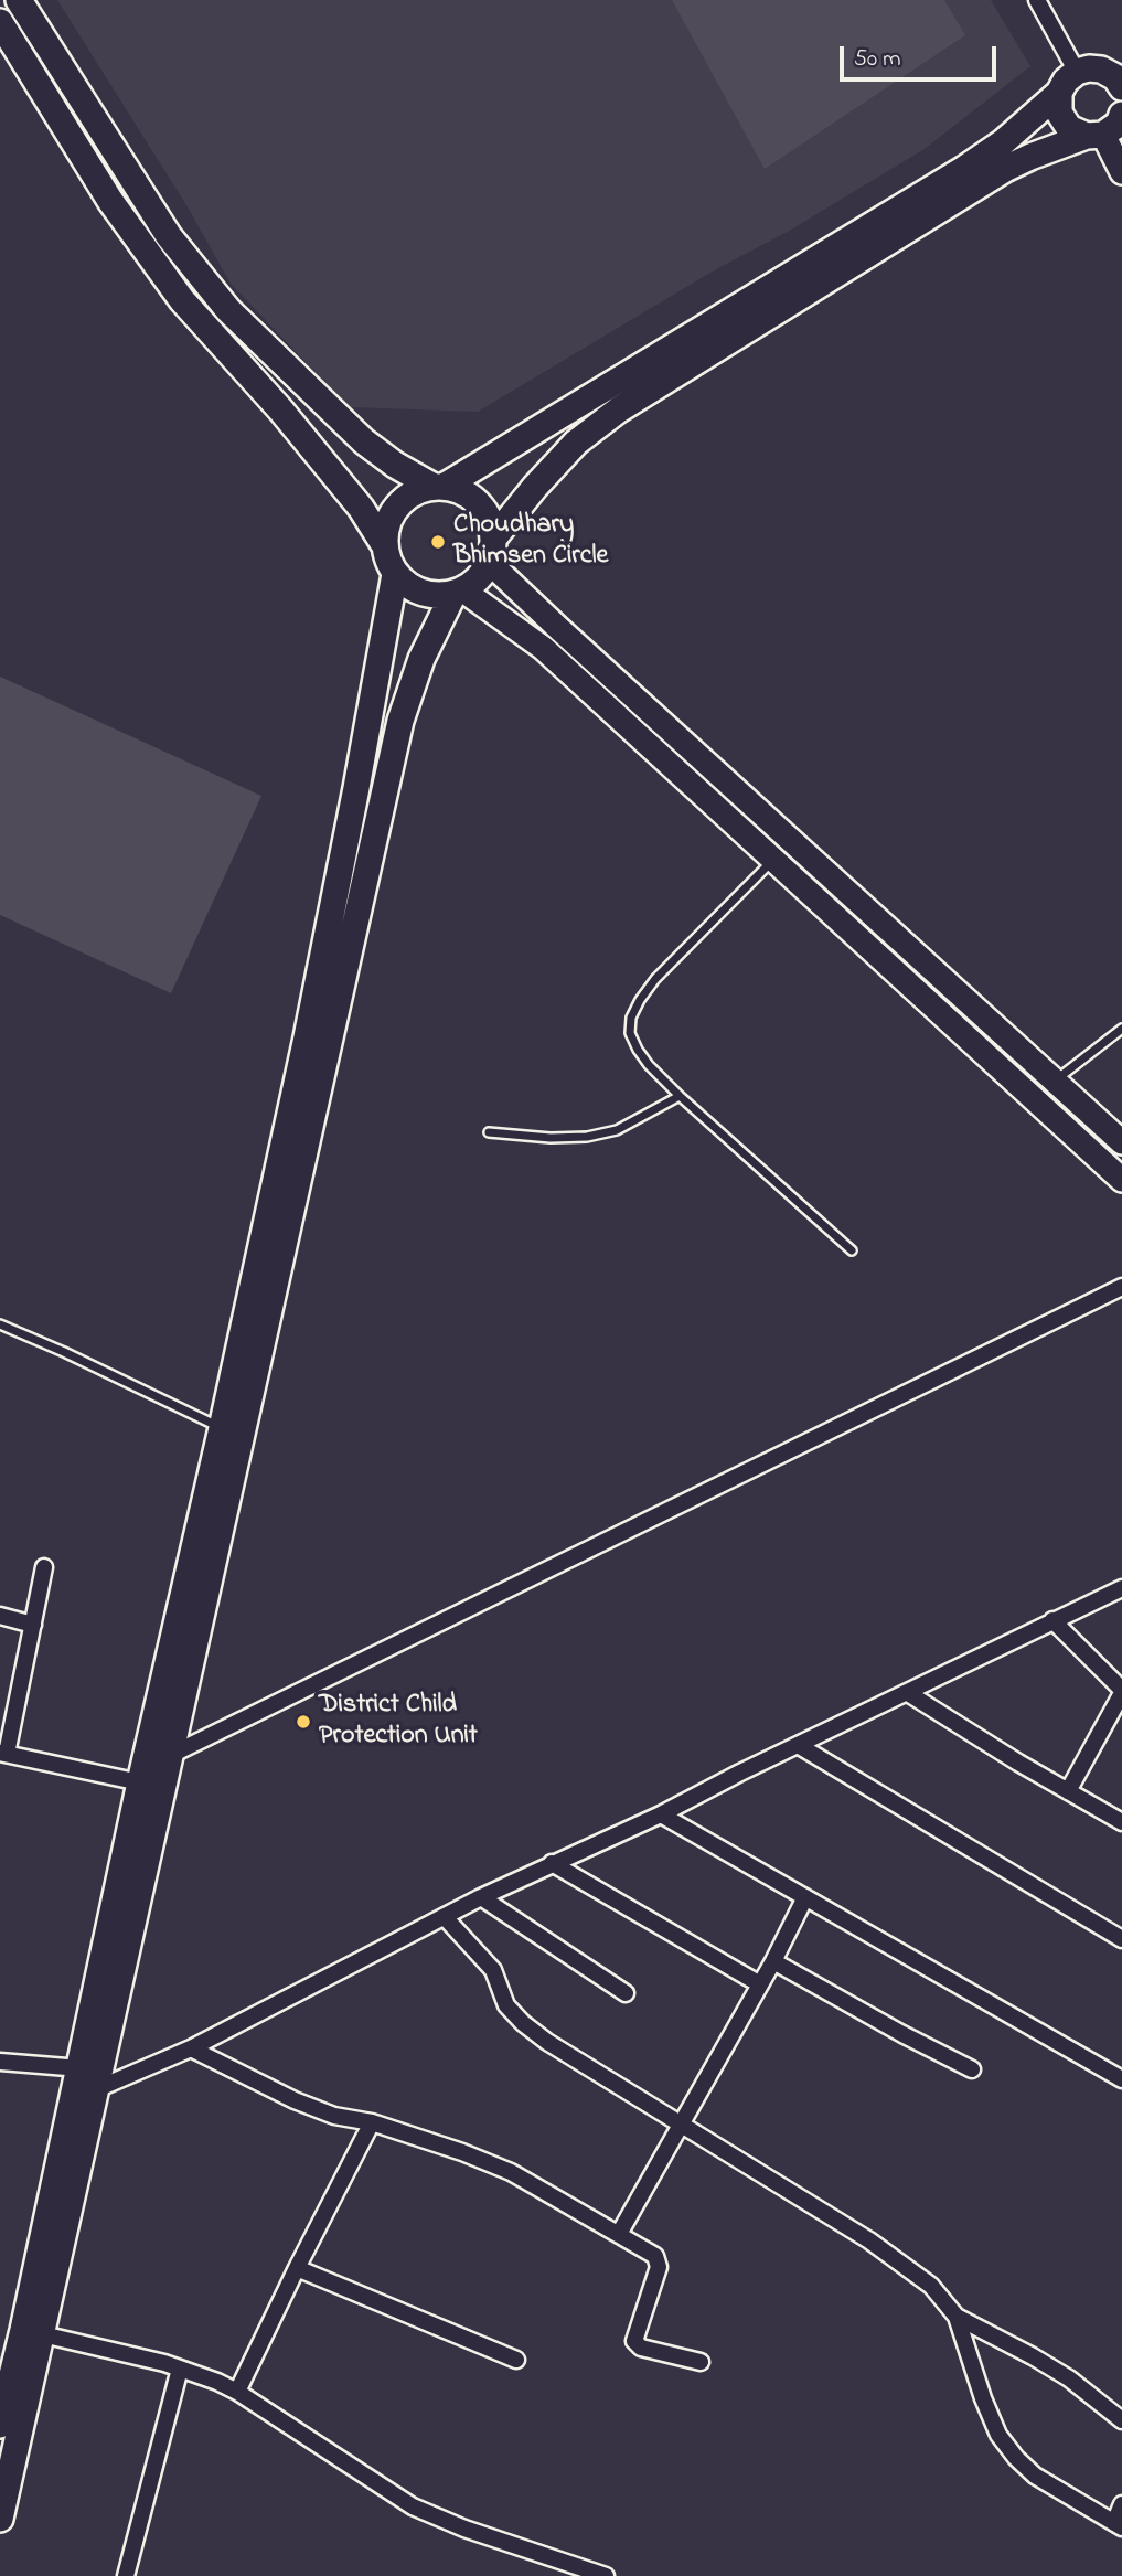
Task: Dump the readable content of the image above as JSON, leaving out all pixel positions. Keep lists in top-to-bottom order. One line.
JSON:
{"places":["Choudhary Bhimsen Circle","District Child Protection Unit"],"scale_bar":"50 m"}
